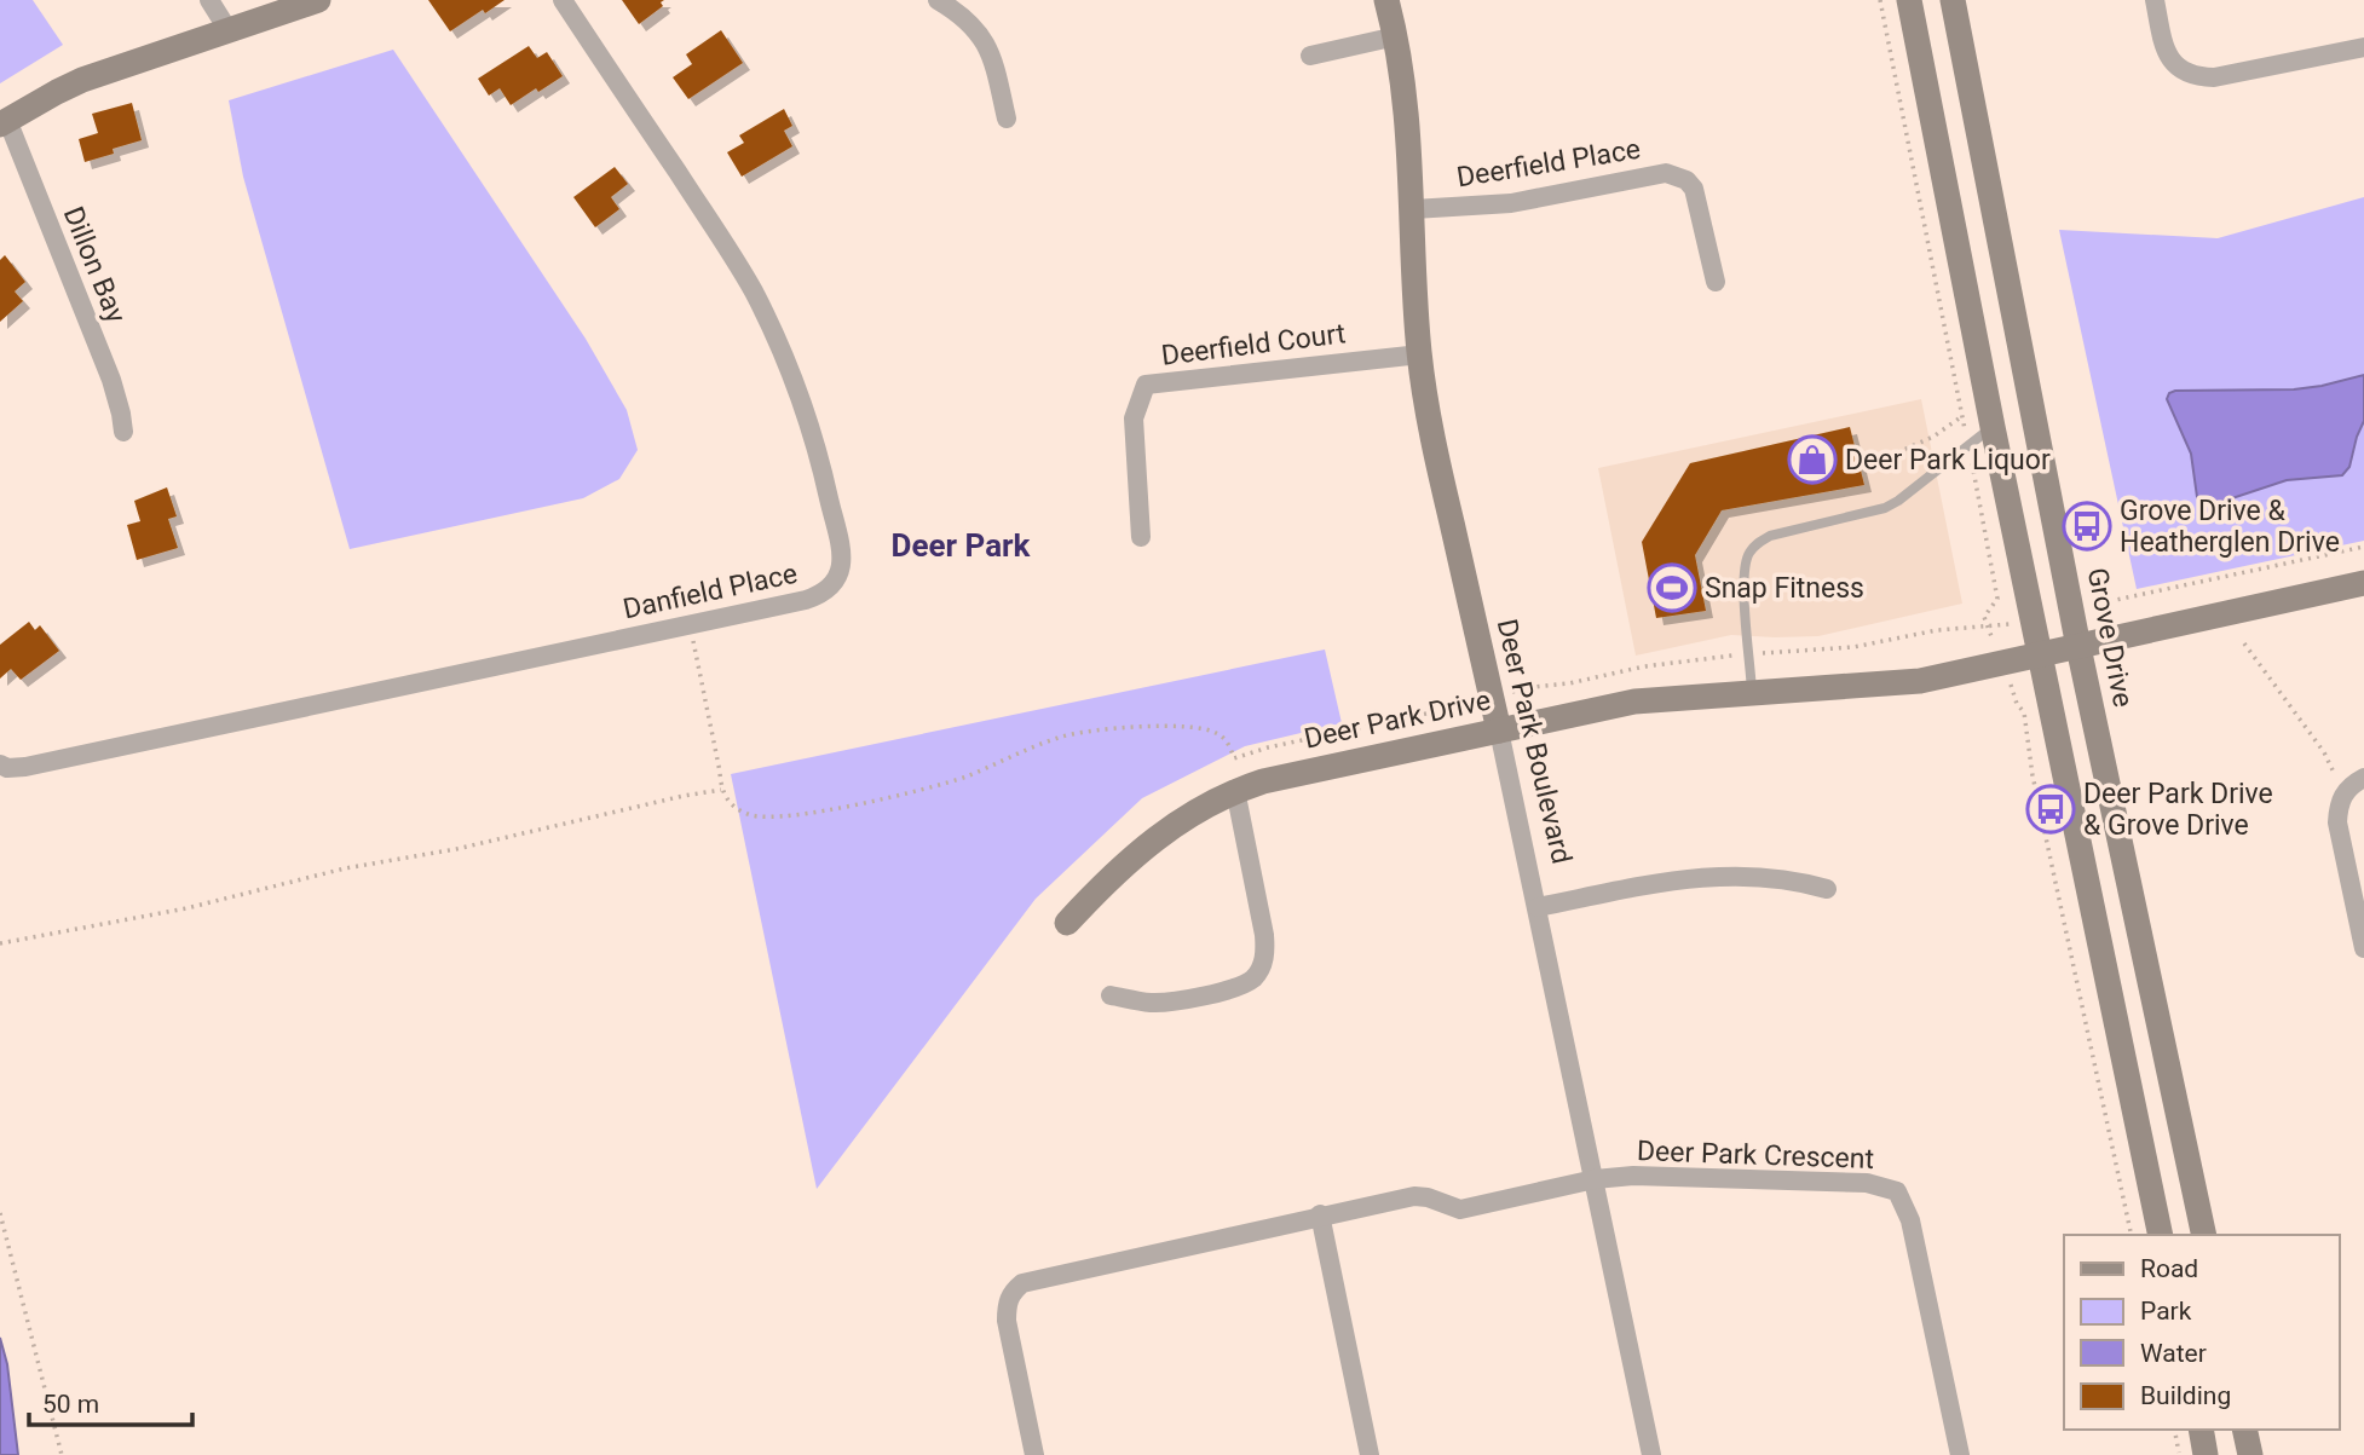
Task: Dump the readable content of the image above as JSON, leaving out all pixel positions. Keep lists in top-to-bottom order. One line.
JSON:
{"streets":{"main road":["Grove Drive","Deer Park Drive","Deer Park Boulevard"],"street":["Deerfield Place","Dillon Bay","Deerfield Court","Danfield Place","Deer Park Crescent"]},"crossings":[["Deerfield Place","Deer Park Boulevard"],["Deerfield Court","Deer Park Boulevard"],["Grove Drive","Deer Park Drive"],["Deer Park Drive","Deer Park Boulevard"],["Deer Park Boulevard","Deer Park Crescent"]],"districts":["Deer Park"],"places":{"shop":["Deer Park Liquor"],"bus stop":["Grove Drive & Heatherglen Drive","Deer Park Drive & Grove Drive"],"sports":["Snap Fitness"]},"legend":["Road","Park","Water","Building"],"scale_bar":"50 m"}
